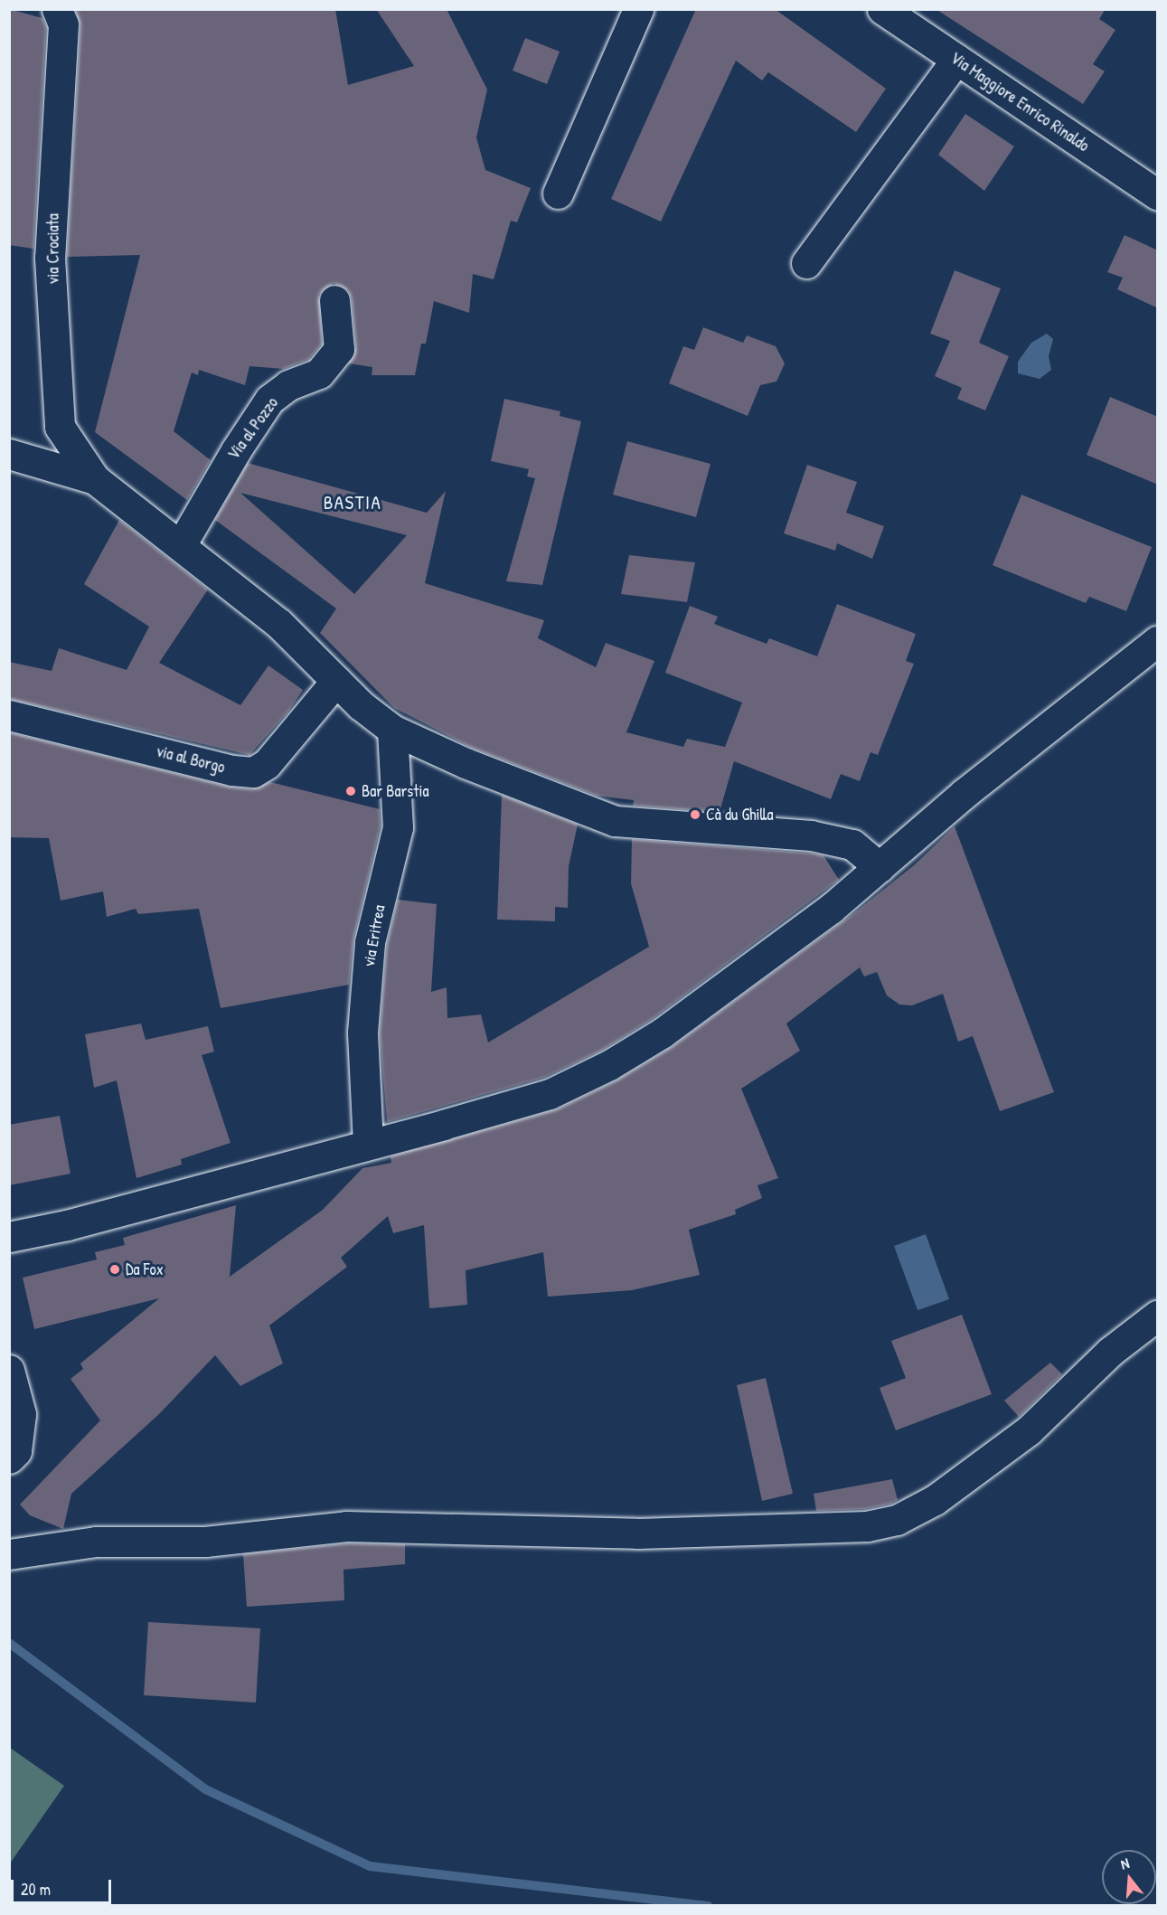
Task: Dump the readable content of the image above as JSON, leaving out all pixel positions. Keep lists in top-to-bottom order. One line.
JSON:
{"streets":{"street":["Via Maggiore Enrico Rinaldo","via Crociata","Via al Pozzo","via al Borgo","via Eritrea"]},"districts":["BASTIA"],"places":["Bar Barstia","Cà du Ghilla","Da Fox"],"scale_bar":"20 m","north":"top"}
